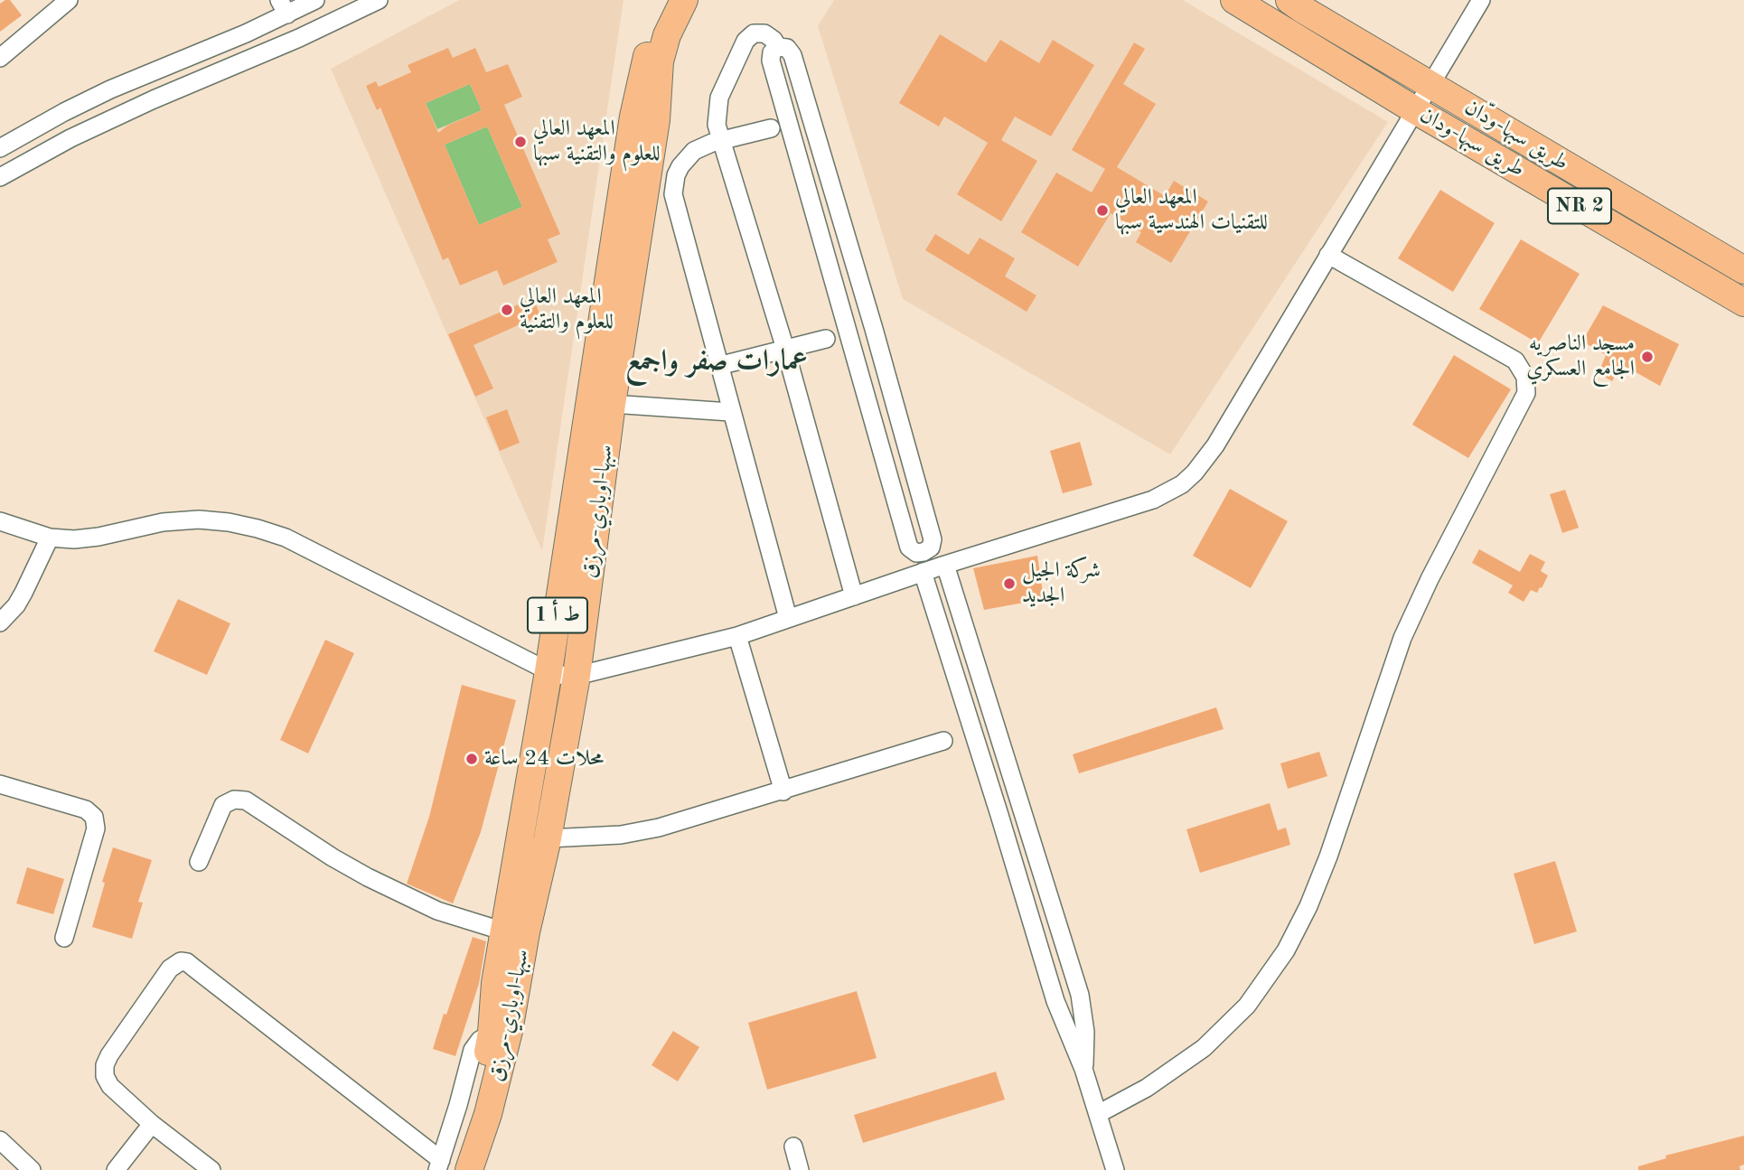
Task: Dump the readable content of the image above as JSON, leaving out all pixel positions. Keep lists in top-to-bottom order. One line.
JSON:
{"streets":{"highway":["طريق سبها-ودّان","طريق سبها-ودان","NR 2","سبها-اوباري-مرزق","ط أ 1"]},"districts":["عمارات صفر واجمع"],"places":["المعهد العالي للعلوم والتقنية سبها","المعهد العالي للتقنيات الهندسية سبها","المعهد العالي للعلوم والتقنية","مسجد الناصريه الجامع العسكري","شركة الجيل الجديد","محلات 24 ساعة"]}
